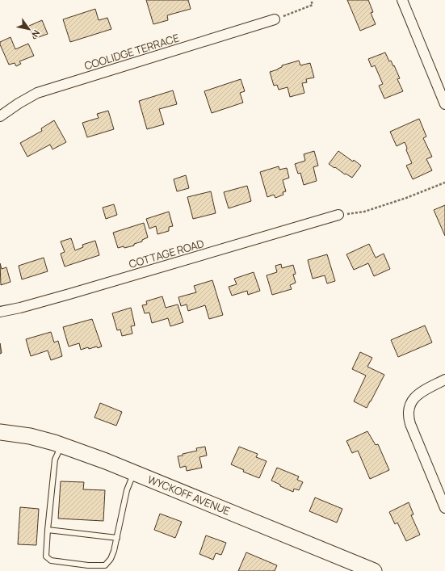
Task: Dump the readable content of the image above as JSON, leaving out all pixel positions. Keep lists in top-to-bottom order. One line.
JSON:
{"streets":{"main road":["WYCKOFF AVENUE"],"street":["COOLIDGE TERRACE","COTTAGE ROAD"]},"north":"bottom right"}
